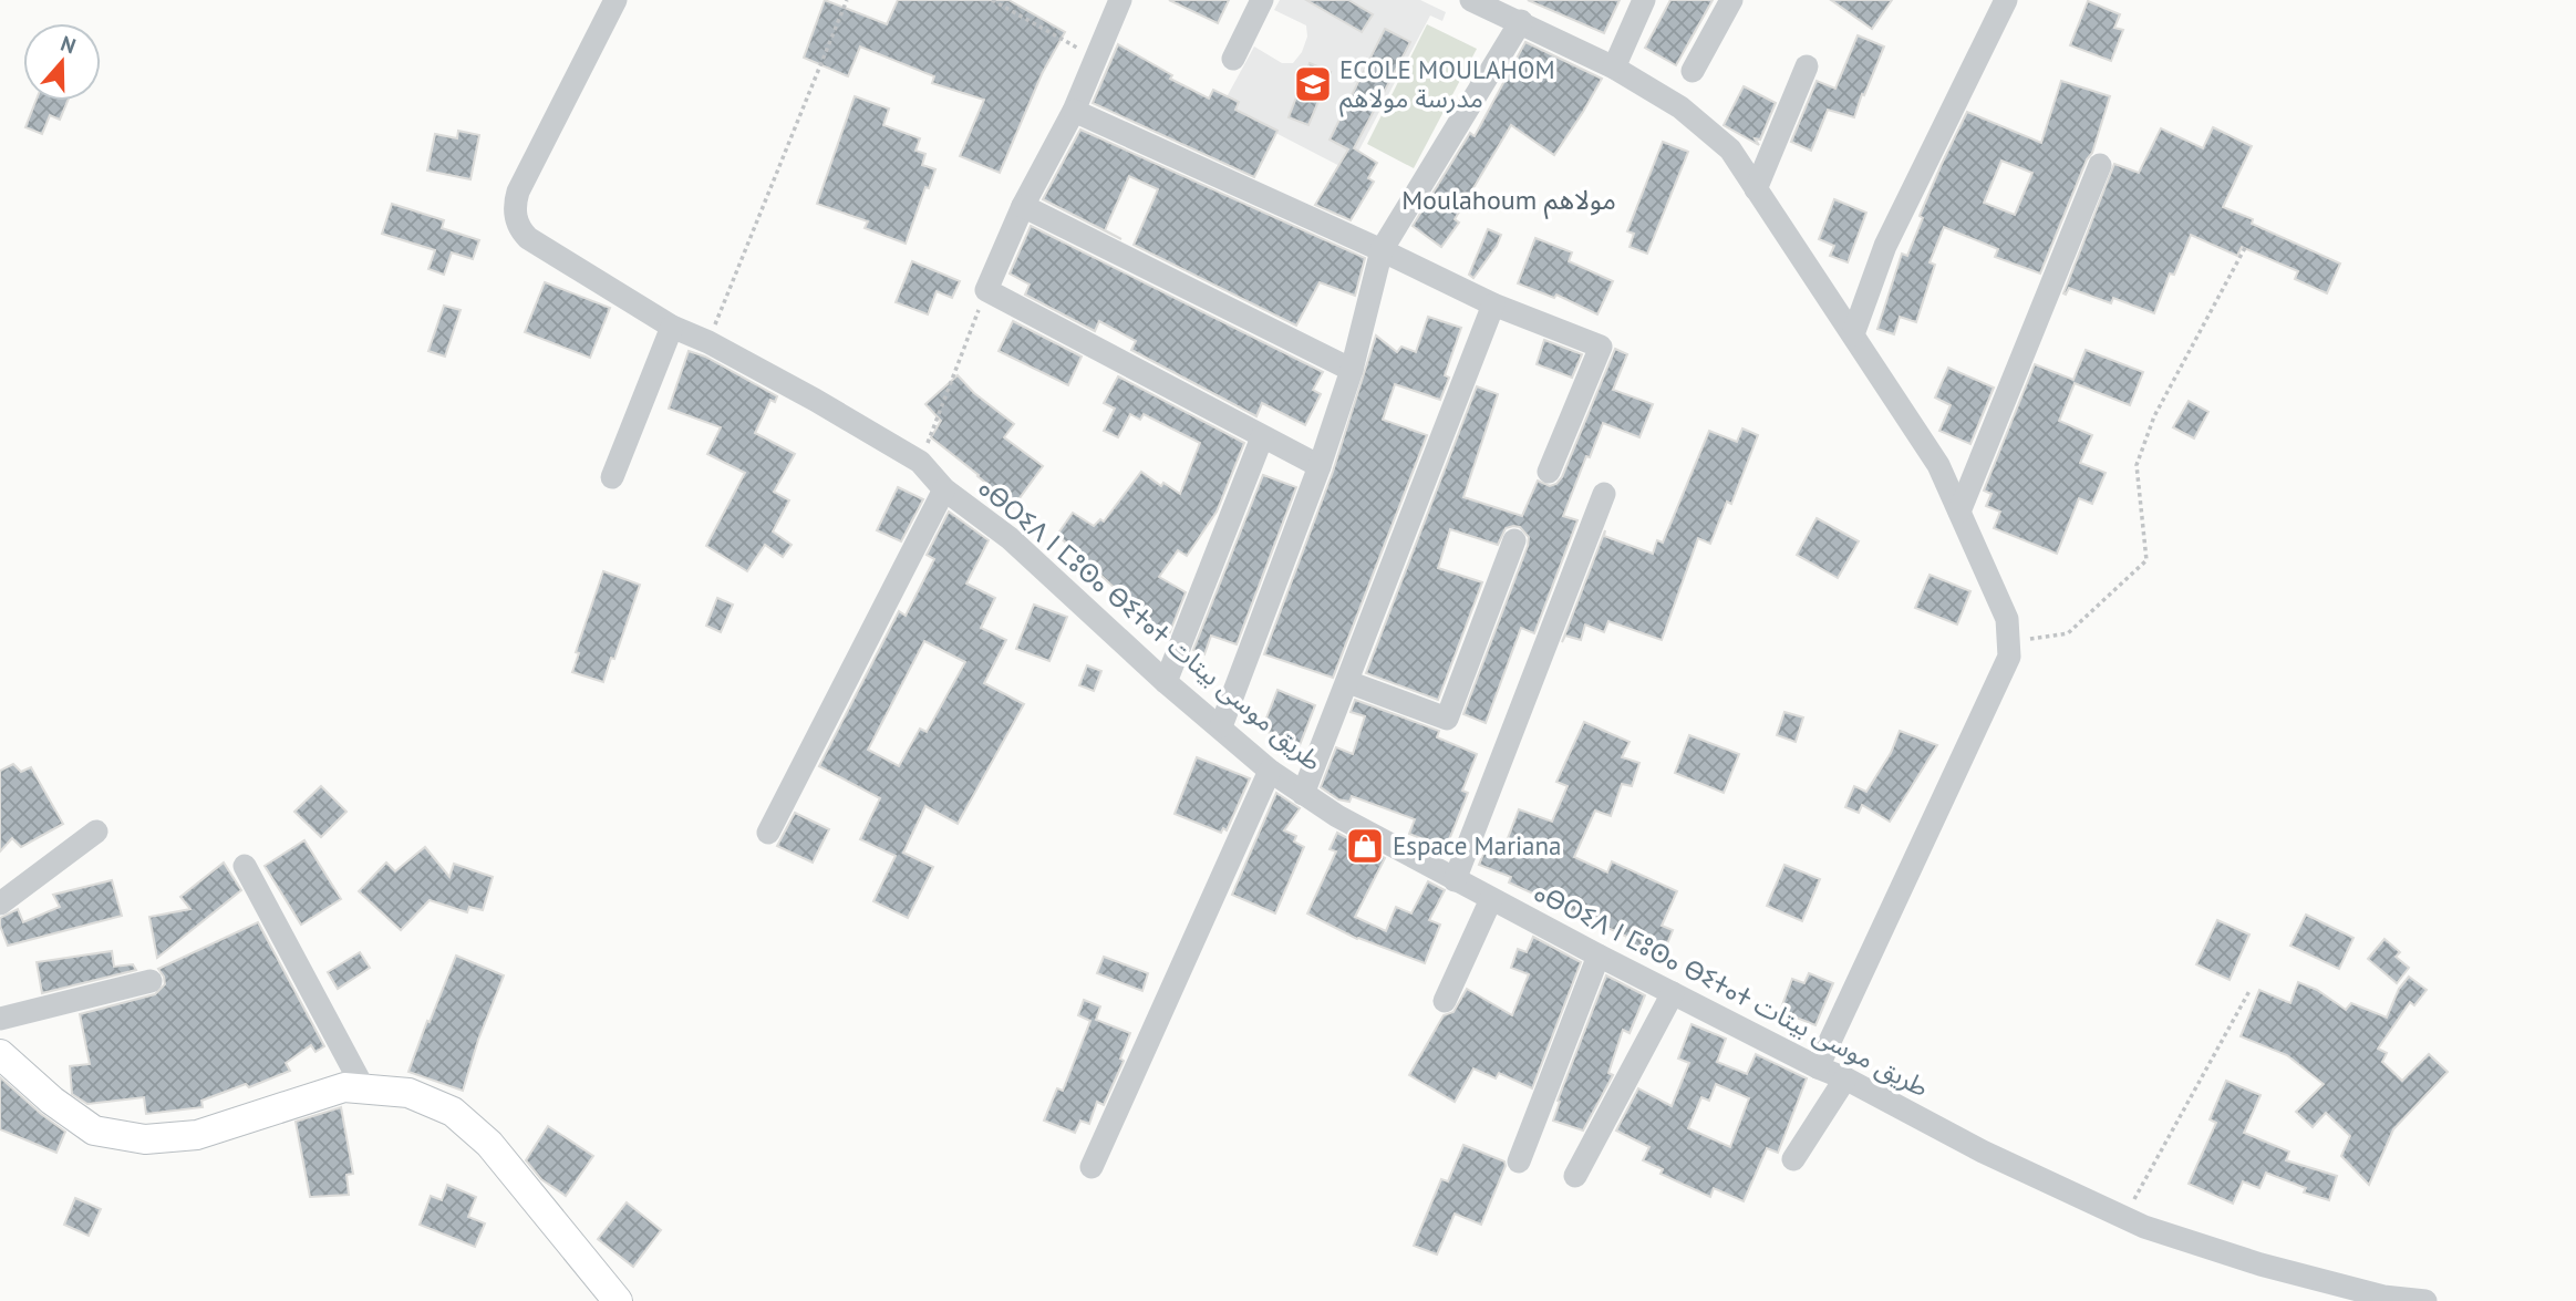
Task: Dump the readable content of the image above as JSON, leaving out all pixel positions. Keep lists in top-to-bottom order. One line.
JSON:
{"streets":{"street":["ⴰⴱⵔⵉⴷ ⵏ ⵎⵓⵙⴰ ⴱⵉⵜⴰⵜ طريق موسى بيتات"]},"districts":["Moulahoum مولاهم"],"places":{"school or university":["ECOLE MOULAHOM مدرسة مولاهم"],"shop":["Espace Mariana"]},"north":"top"}
